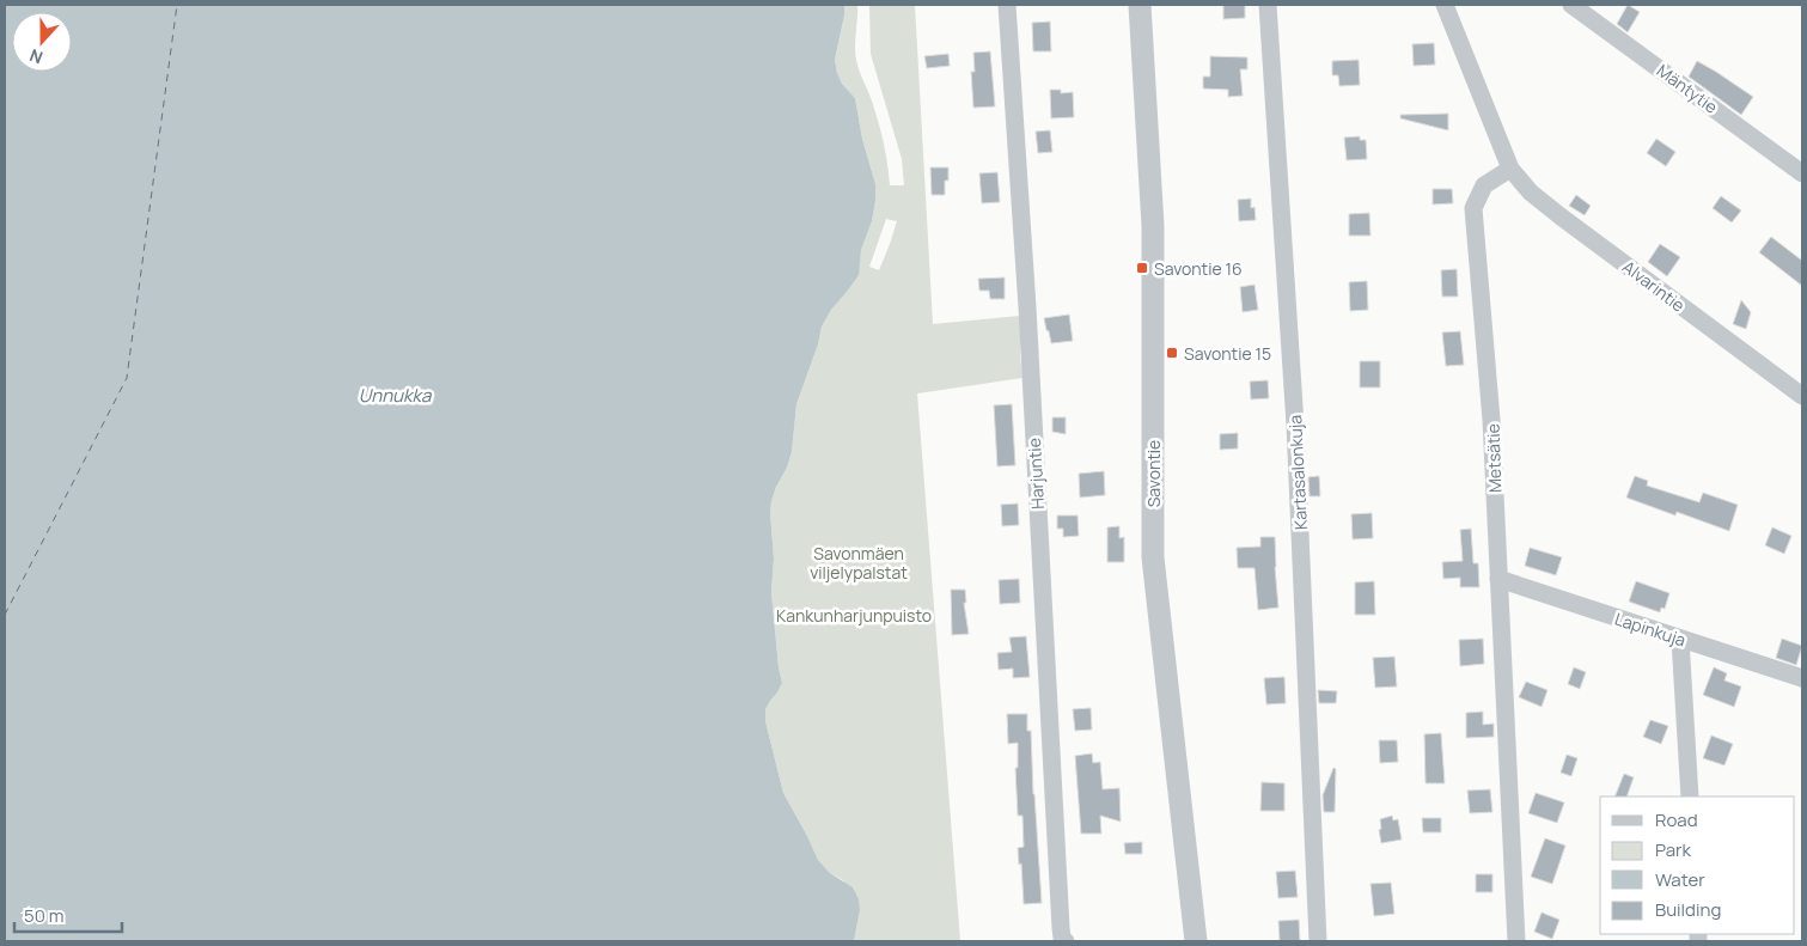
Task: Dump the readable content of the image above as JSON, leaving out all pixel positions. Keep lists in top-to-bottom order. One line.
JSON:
{"streets":{"street":["Mäntytie","Alvarintie","Metsätie","Kartasalonkuja","Harjuntie","Savontie","Lapinkuja"]},"crossings":[["Alvarintie","Metsätie"],["Metsätie","Lapinkuja"]],"water":["Unnukka"],"parks":["Savonmäen viljelypalstat","Kankunharjunpuisto"],"places":{"transit":["Savontie 16","Savontie 15"]},"legend":["Road","Park","Water","Building"],"scale_bar":"50 m","north":"bottom"}
